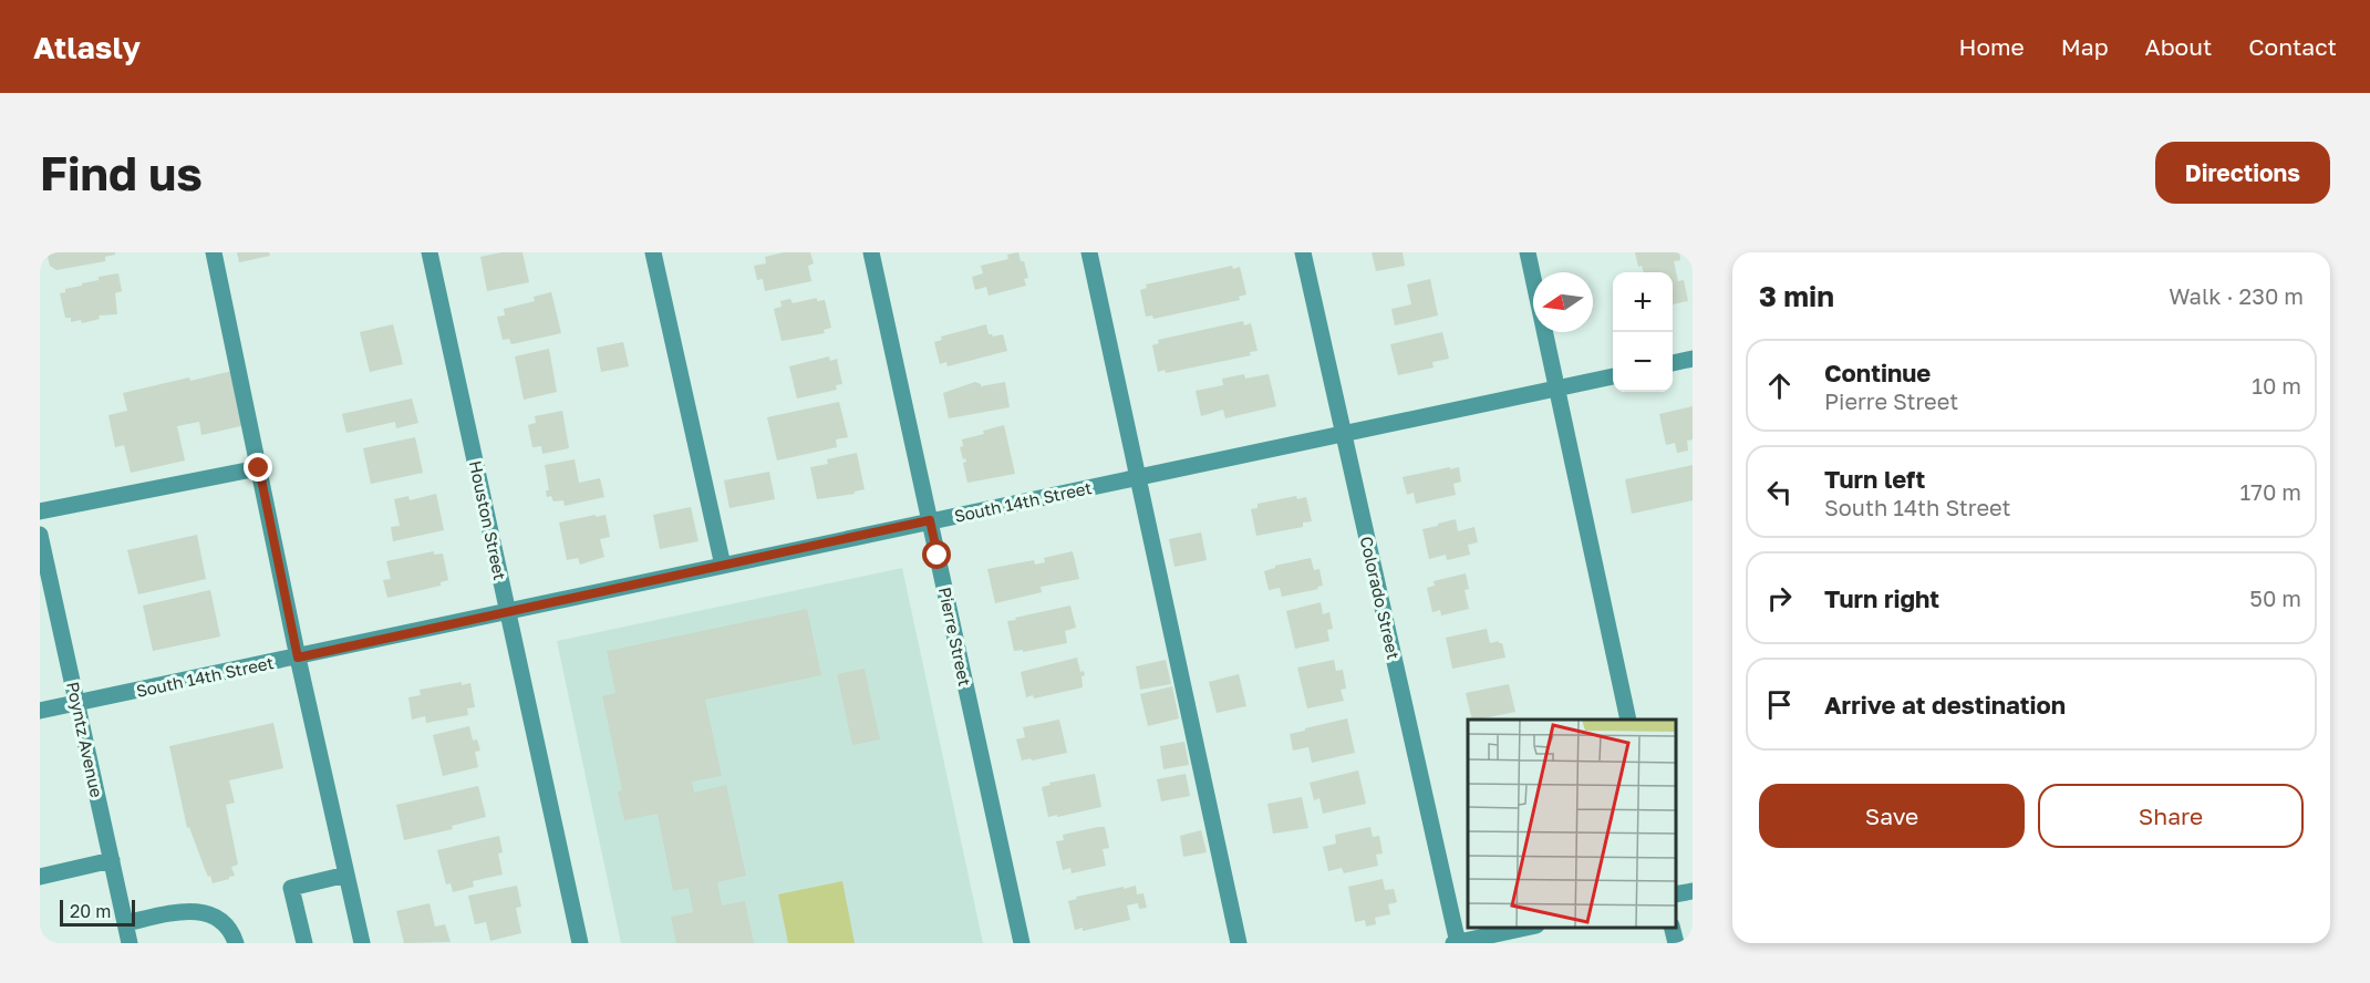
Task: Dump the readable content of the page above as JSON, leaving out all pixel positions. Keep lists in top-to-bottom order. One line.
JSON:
{"streets":{"street":["South 14th Street","Houston Street","Colorado Street","Pierre Street","Poyntz Avenue"]},"crossings":[["South 14th Street","Houston Street"],["South 14th Street","Colorado Street"],["South 14th Street","Pierre Street"],["South 14th Street","Poyntz Avenue"]],"scale_bar":"20 m","north":"left","page":{"header":"Atlasly","nav":["Home","Map","About","Contact"],"buttons":["Directions",["Save","Share"]],"title":"Find us","heading":["3 min","Walk · 230 m"],"map_buttons":["+","−"],"list":[["Continue","Pierre Street","10 m"],["Turn left","South 14th Street","170 m"],["Turn right","50 m"],"Arrive at destination"],"scale":"20 m"}}
